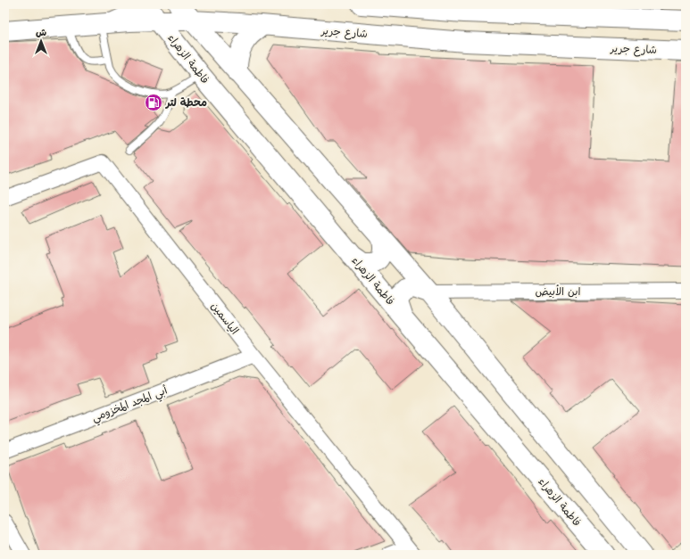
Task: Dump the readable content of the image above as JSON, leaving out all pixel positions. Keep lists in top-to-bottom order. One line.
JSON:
{"streets":{"main road":["شارع جرير","فاطمة الزهراء"],"street":["ابن الأبيض","الياسمين","أبي المجد المخزومي"]},"crossings":[["الياسمين","أبي المجد المخزومي"]],"places":{"fuel station":["محطة لتر"]},"north":"top"}
